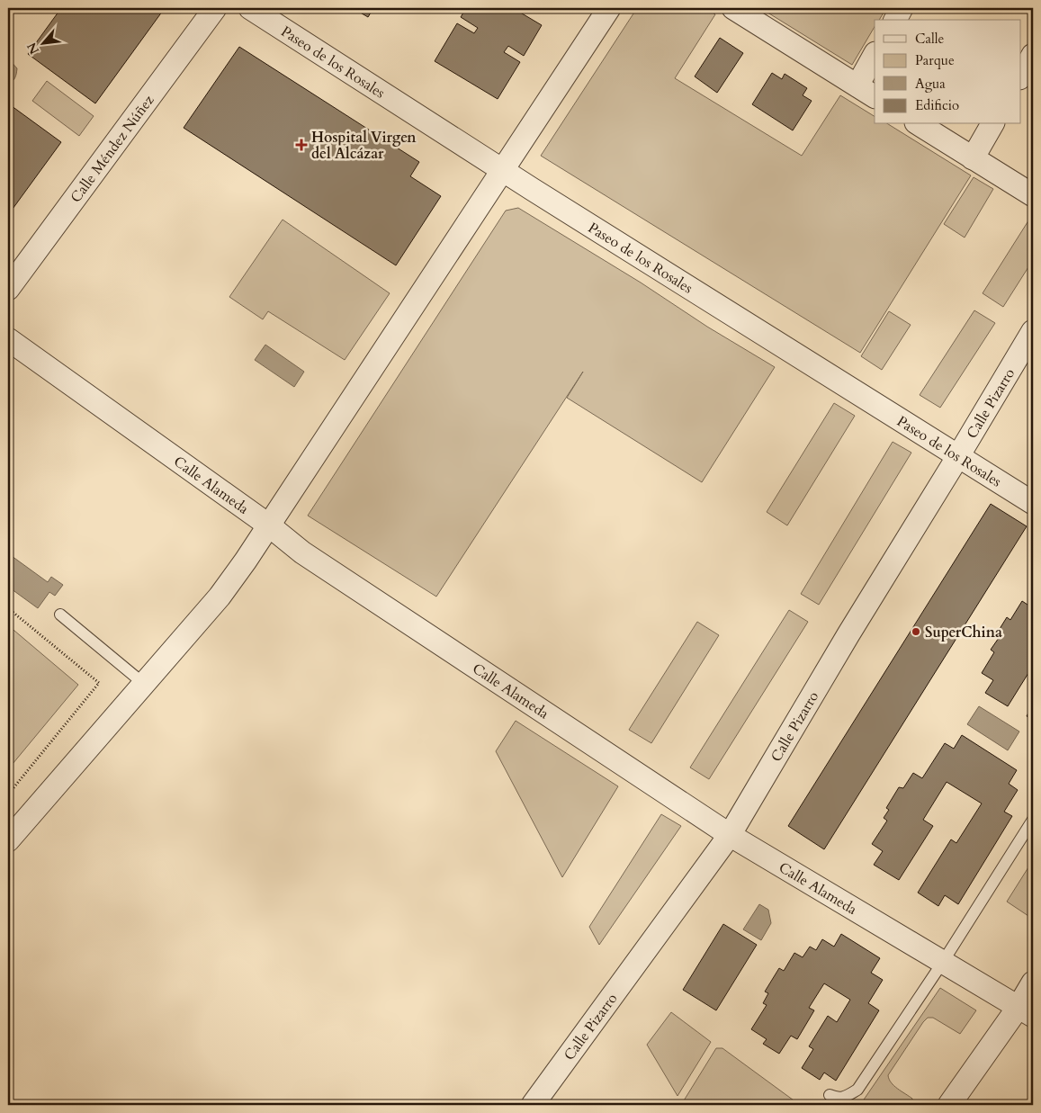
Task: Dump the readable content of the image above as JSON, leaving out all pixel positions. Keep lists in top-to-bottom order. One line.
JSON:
{"streets":{"street":["Paseo de los Rosales","Calle Méndez Núñez","Calle Pizarro","Calle Alameda"]},"crossings":[["Paseo de los Rosales","Calle Pizarro"],["Calle Pizarro","Calle Alameda"]],"places":{"health":["Hospital Virgen del Alcázar"],"other":["SuperChina"]},"legend":["Calle","Parque","Agua","Edificio"],"north":"bottom left"}
